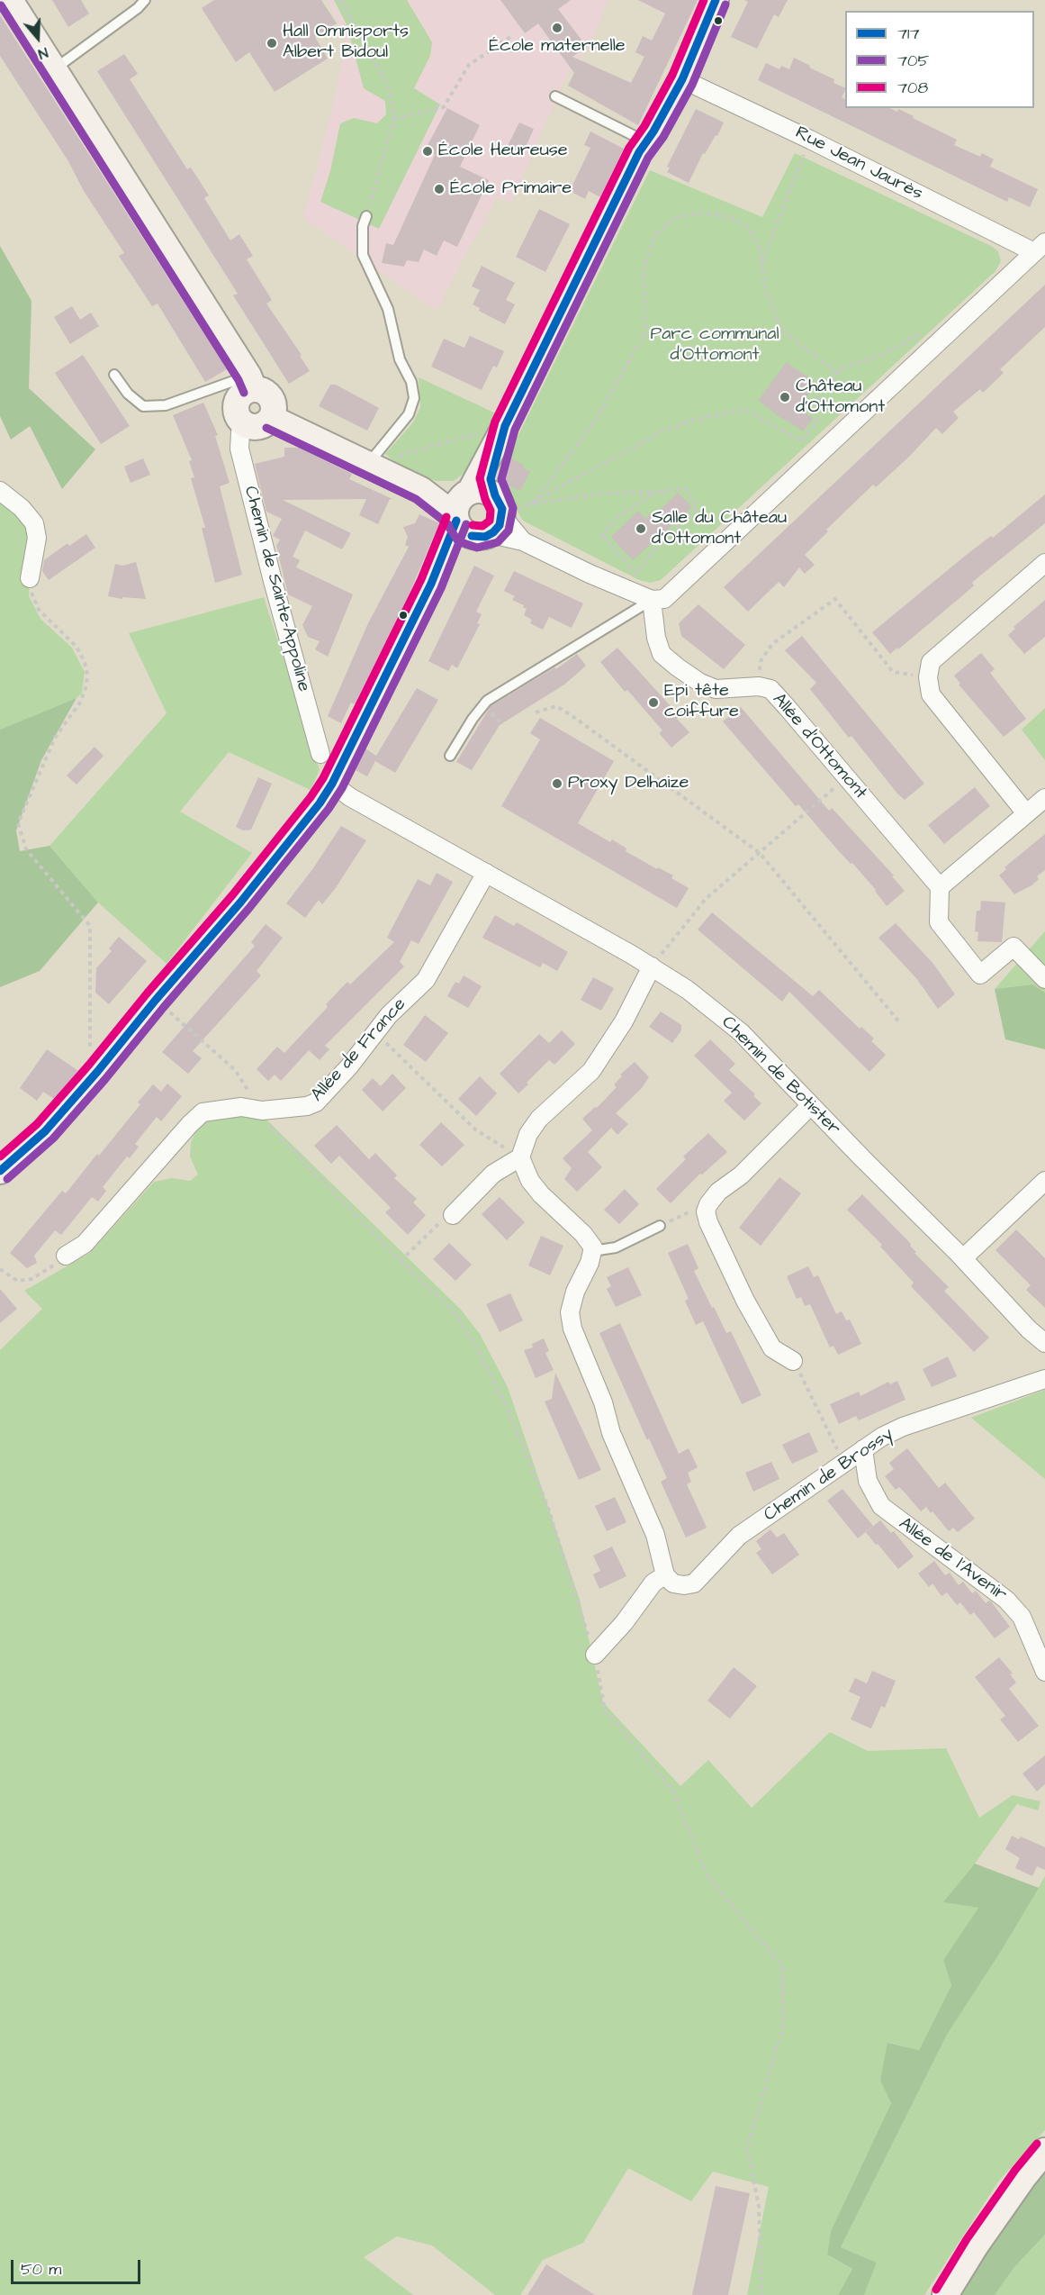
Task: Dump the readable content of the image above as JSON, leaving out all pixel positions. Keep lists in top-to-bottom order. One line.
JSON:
{"streets":{"street":["Rue Jean Jaurès","Chemin de Sainte-Appoline","Allée d'Ottomont","Allée de France","Chemin de Botister","Chemin de Brossy","Allée de l'Avenir"]},"crossings":[["Allée de France","Chemin de Botister"],["Chemin de Brossy","Allée de l'Avenir"]],"parks":["Parc communal d'Ottomont"],"places":["École maternelle","Hall Omnisports Albert Bidoul","École Heureuse","École Primaire","Château d'Ottomont","Salle du Château d'Ottomont","Epi tête coiffure","Proxy Delhaize"],"lines":["transit line 717","transit line 708","transit line 705"],"legend":["717","705","708"],"scale_bar":"50 m","north":"bottom"}
